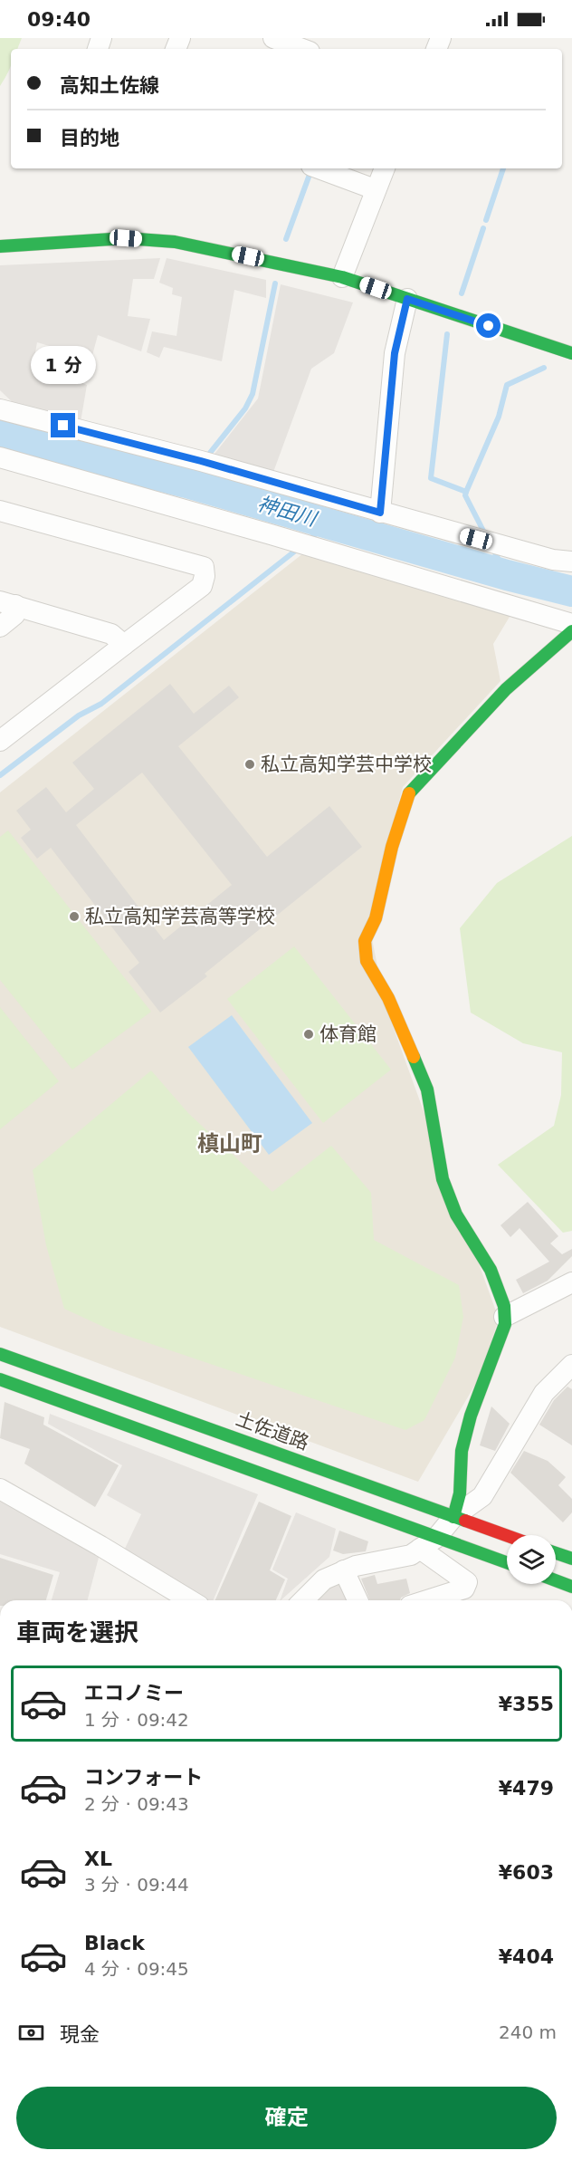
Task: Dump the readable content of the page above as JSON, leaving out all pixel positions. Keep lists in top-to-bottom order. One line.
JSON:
{"streets":{"main road":["土佐道路"]},"districts":["槙山町"],"water":["神田川"],"places":["私立高知学芸中学校","私立高知学芸高等学校","体育館"],"page":{"status":"09:40","banner":["高知土佐線","目的地"],"bubble":"1 分","heading":"車両を選択","list":[{"name":"エコノミー","note":"1 分 · 09:42","value":"¥355"},{"name":"コンフォート","note":"2 分 · 09:43","value":"¥479"},{"name":"XL","note":"3 分 · 09:44","value":"¥603"},{"name":"Black","note":"4 分 · 09:45","value":"¥404"}],"pay":["現金","240 m"],"buttons":"確定"}}
